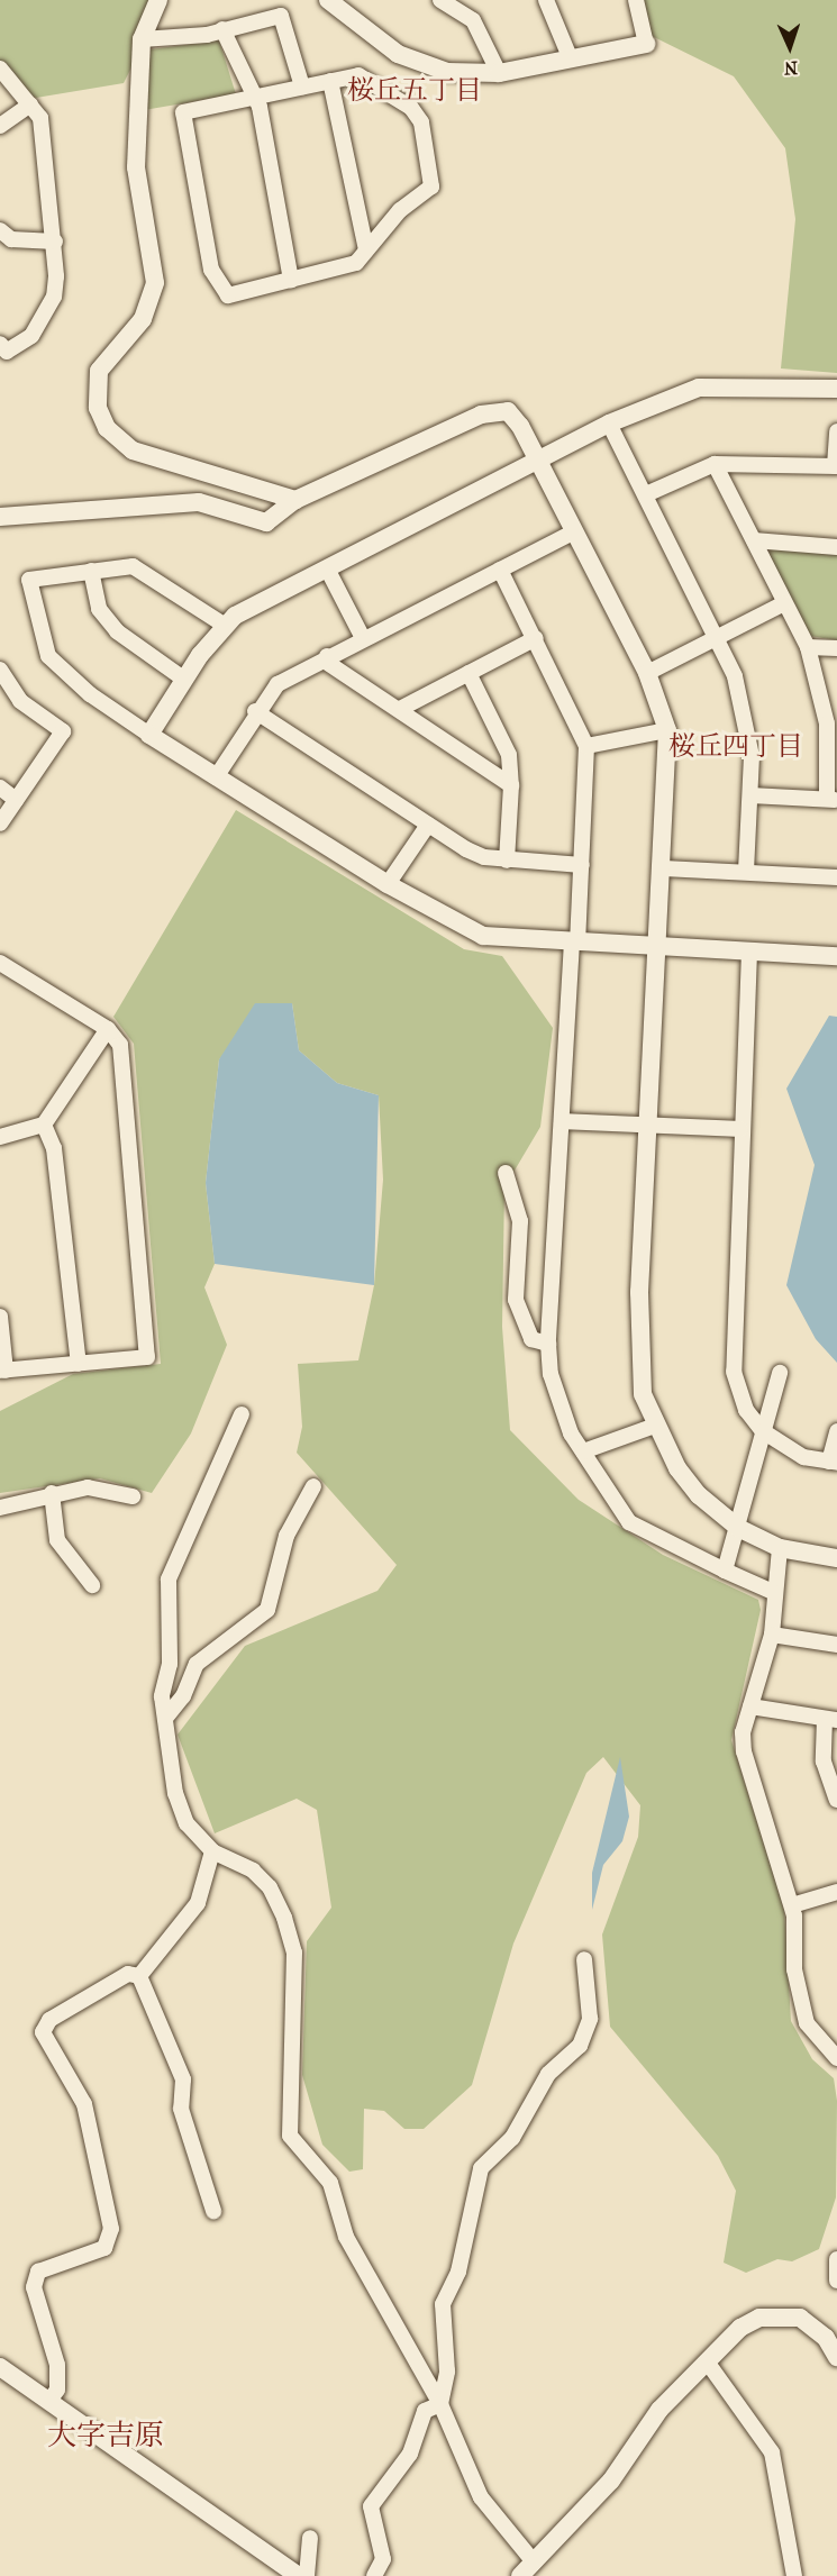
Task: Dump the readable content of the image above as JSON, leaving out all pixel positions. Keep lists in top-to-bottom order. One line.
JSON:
{"districts":["桜丘五丁目","桜丘四丁目","大字吉原"],"north":"bottom"}
